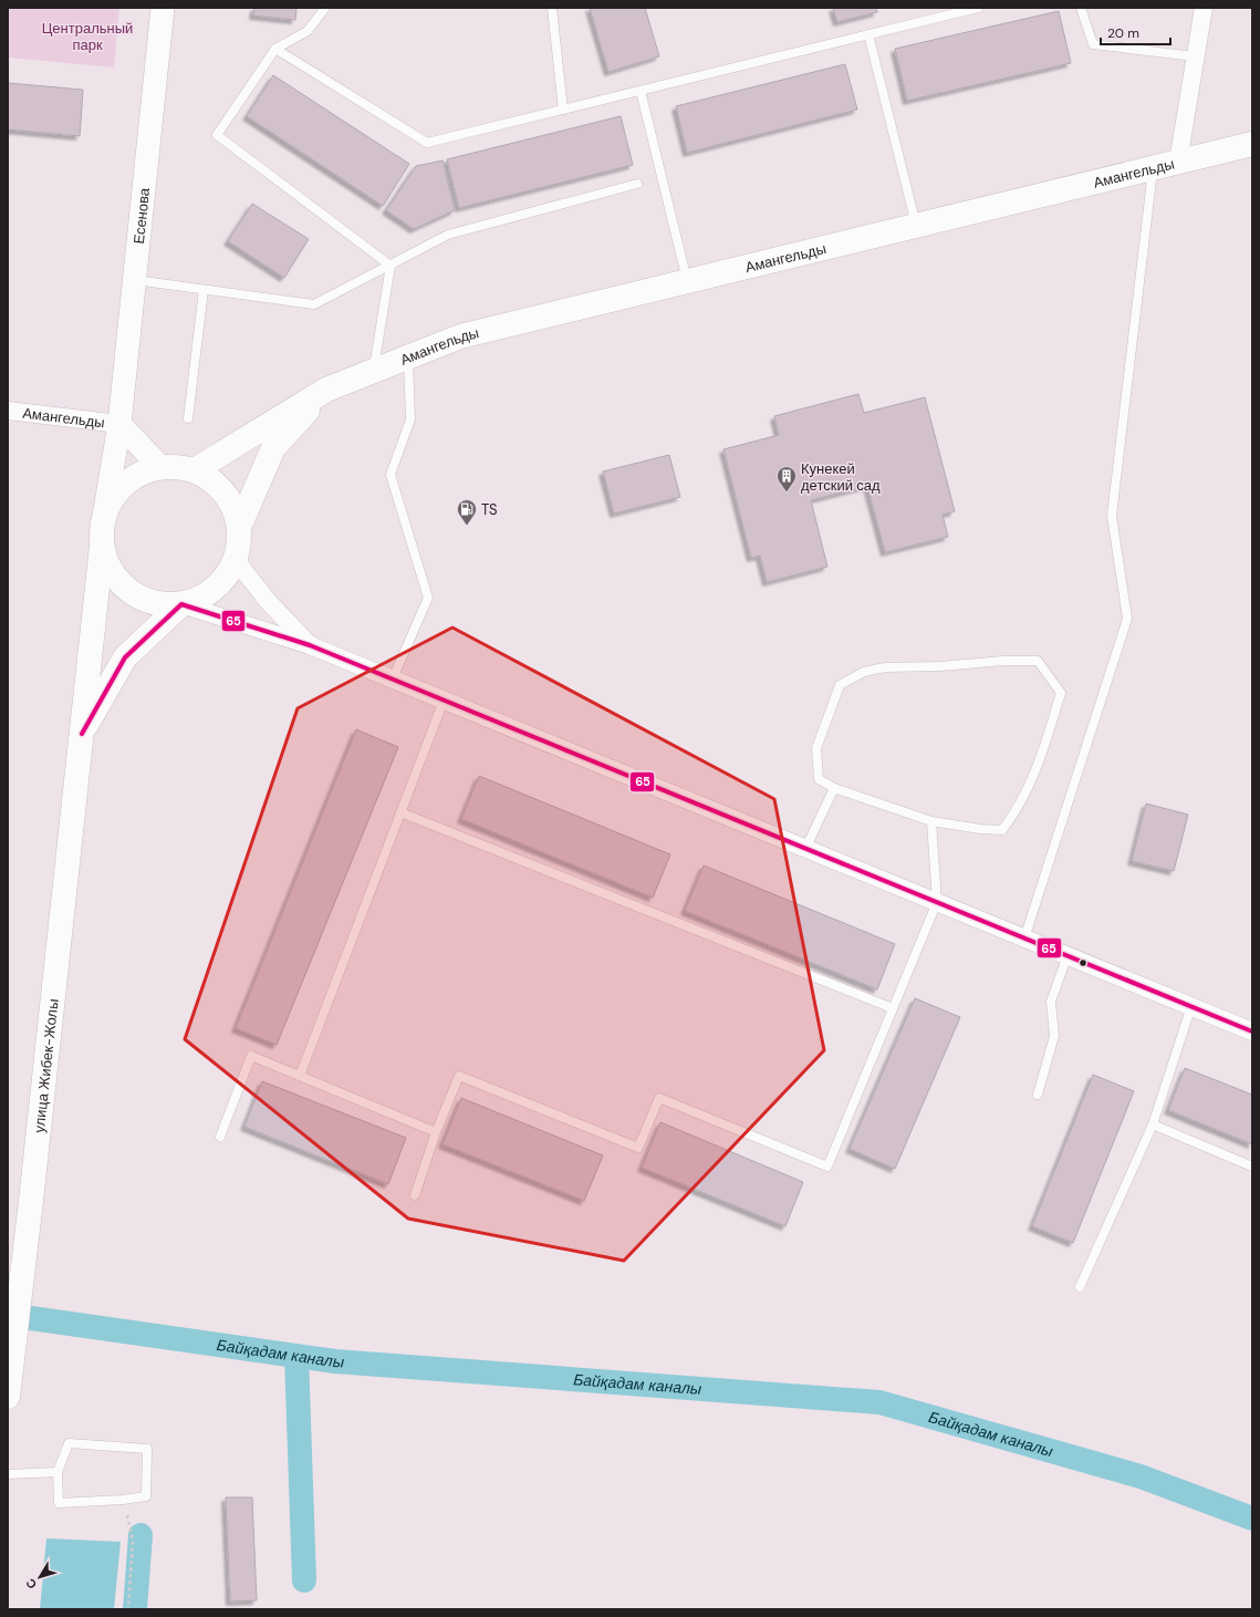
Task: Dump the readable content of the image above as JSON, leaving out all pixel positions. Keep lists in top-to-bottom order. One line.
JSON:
{"streets":{"main road":["Амангельды","улица Жибек-Жолы"],"street":["Есенова"]},"crossings":[["Амангельды","Есенова"],["Амангельды","улица Жибек-Жолы"],["Есенова","улица Жибек-Жолы"]],"water":["Байқадам каналы"],"parks":["Центральный парк"],"places":{"building":["Кунекей детский сад"],"fuel station":["TS"]},"lines":["transit line 65"],"scale_bar":"20 m","north":"bottom left"}
